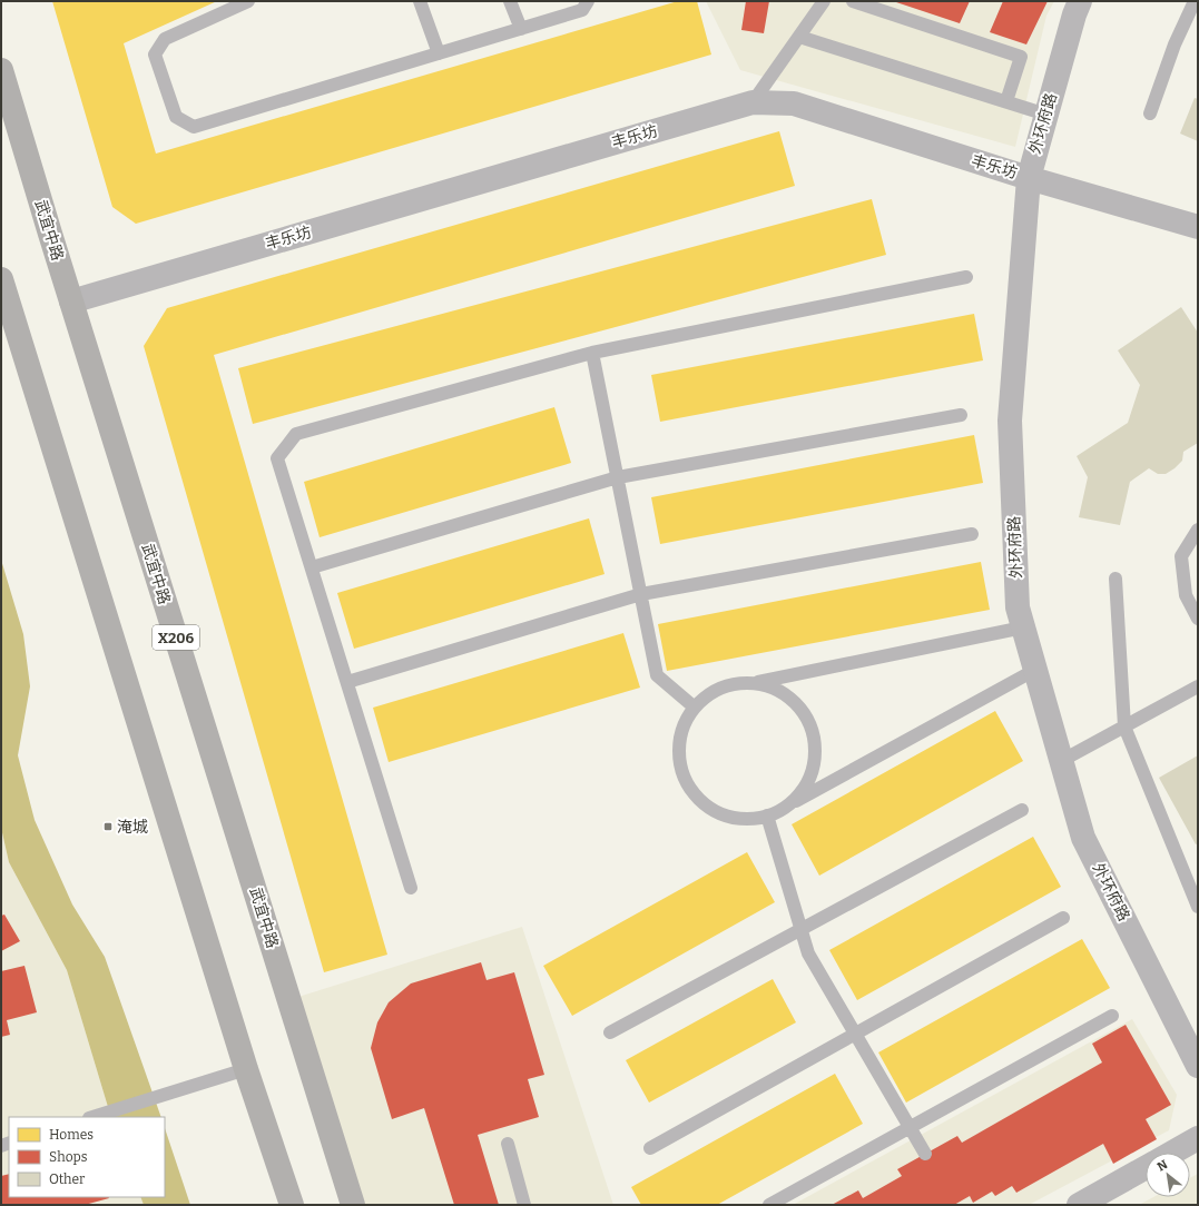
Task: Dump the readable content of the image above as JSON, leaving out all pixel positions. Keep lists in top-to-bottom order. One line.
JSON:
{"streets":{"main road":["武宜中路","X206"],"street":["外环府路","丰乐坊"]},"crossings":[["外环府路","丰乐坊"],["丰乐坊","武宜中路"]],"places":{"transit":["淹城"]},"legend":["Homes","Shops","Other"],"north":"top left"}
